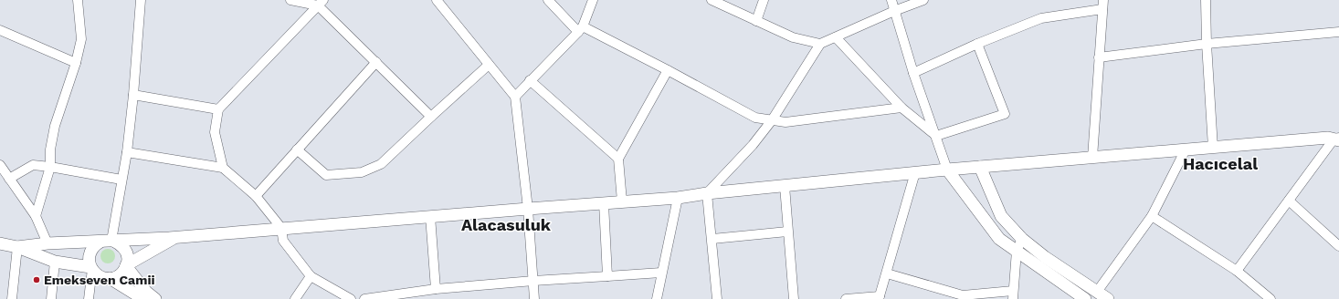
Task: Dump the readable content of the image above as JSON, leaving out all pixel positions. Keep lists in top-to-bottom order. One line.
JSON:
{"districts":["Hacıcelal","Alacasuluk"],"places":["Emekseven Camii"]}
